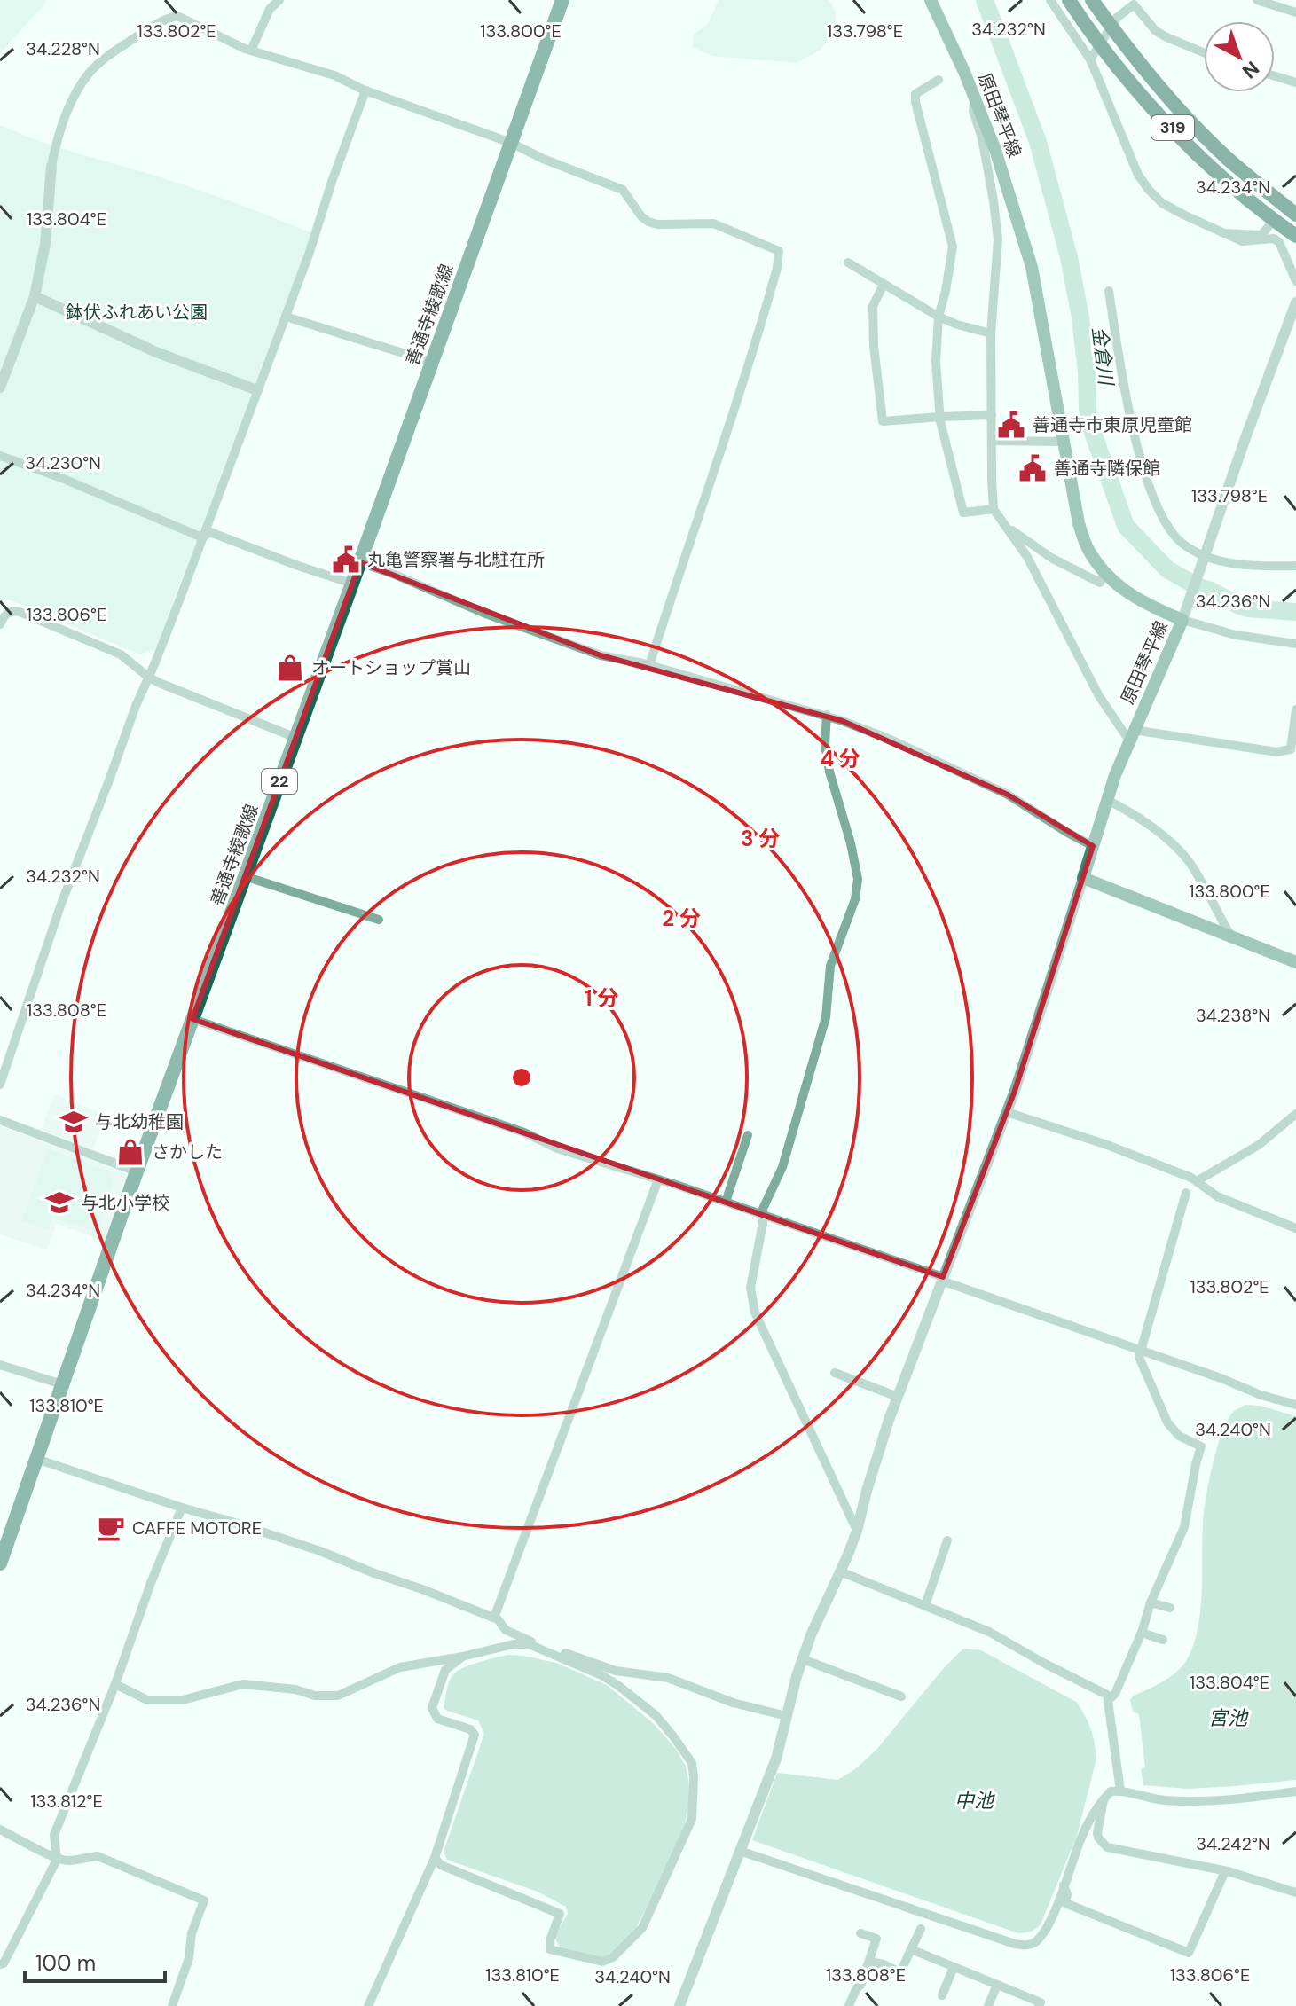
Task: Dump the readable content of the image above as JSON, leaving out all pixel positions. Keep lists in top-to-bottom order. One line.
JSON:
{"streets":{"highway":["319"],"main road":["原田琴平線","善通寺綾歌線","22"]},"water":["金倉川","宮池","中池"],"parks":["鉢伏ふれあい公園"],"places":{"public building":["善通寺市東原児童館","善通寺隣保館","丸亀警察署与北駐在所"],"shop":["オートショップ賞山","さかした"],"school or university":["与北幼稚園","与北小学校"],"cafe":["CAFFE MOTORE"]},"scale_bar":"100 m","north":"bottom right","coordinates":["34.232°N","133.800°E","133.802°E","133.798°E","34.228°N","34.234°N","133.804°E","34.230°N","34.236°N","133.806°E","133.808°E","34.238°N","133.810°E","34.240°N","133.812°E","34.242°N"],"rings":["4 分","3 分","2 分","1 分"]}
